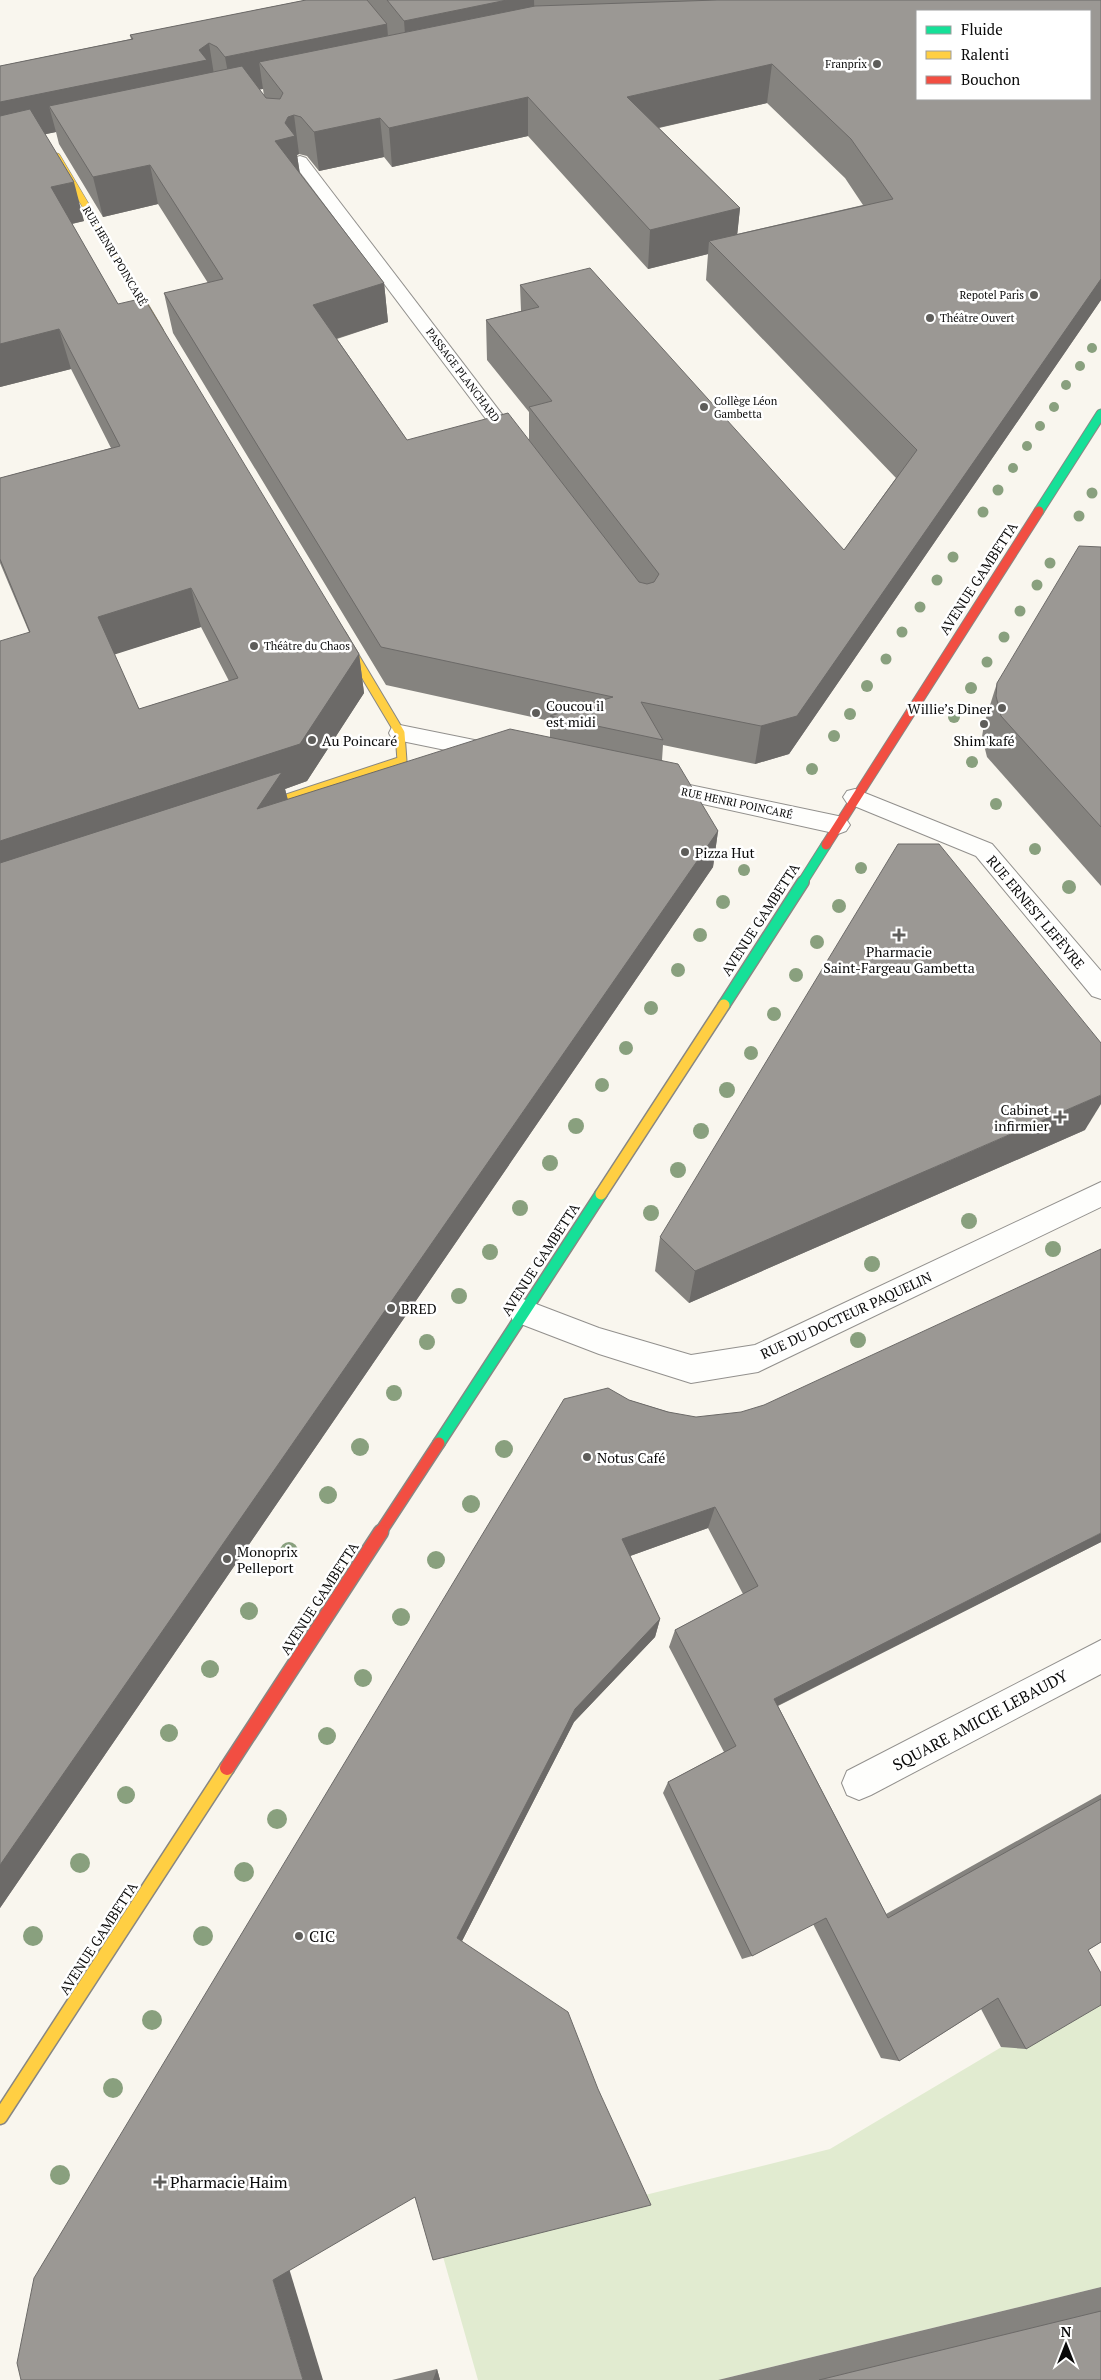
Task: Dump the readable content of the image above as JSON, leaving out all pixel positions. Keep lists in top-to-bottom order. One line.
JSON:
{"streets":{"main road":["RUE HENRI POINCARÉ","AVENUE GAMBETTA"],"street":["PASSAGE PLANCHARD","RUE ERNEST LEFÈVRE","RUE DU DOCTEUR PAQUELIN","SQUARE AMICIE LEBAUDY"]},"crossings":[["RUE HENRI POINCARÉ","AVENUE GAMBETTA"],["AVENUE GAMBETTA","RUE ERNEST LEFÈVRE"],["AVENUE GAMBETTA","RUE DU DOCTEUR PAQUELIN"]],"places":{"other":["Franprix","Repotel Paris","Théâtre Ouvert","Collège Léon Gambetta","Théâtre du Chaos","Willie’s Diner","Coucou il est midi","Shim'kafé","Au Poincaré","Pizza Hut","BRED","Notus Café","Monoprix Pelleport","CIC"],"health":["Pharmacie Saint-Fargeau Gambetta","Cabinet infirmier","Pharmacie Haim"]},"legend":["Fluide","Ralenti","Bouchon"],"north":"top"}
